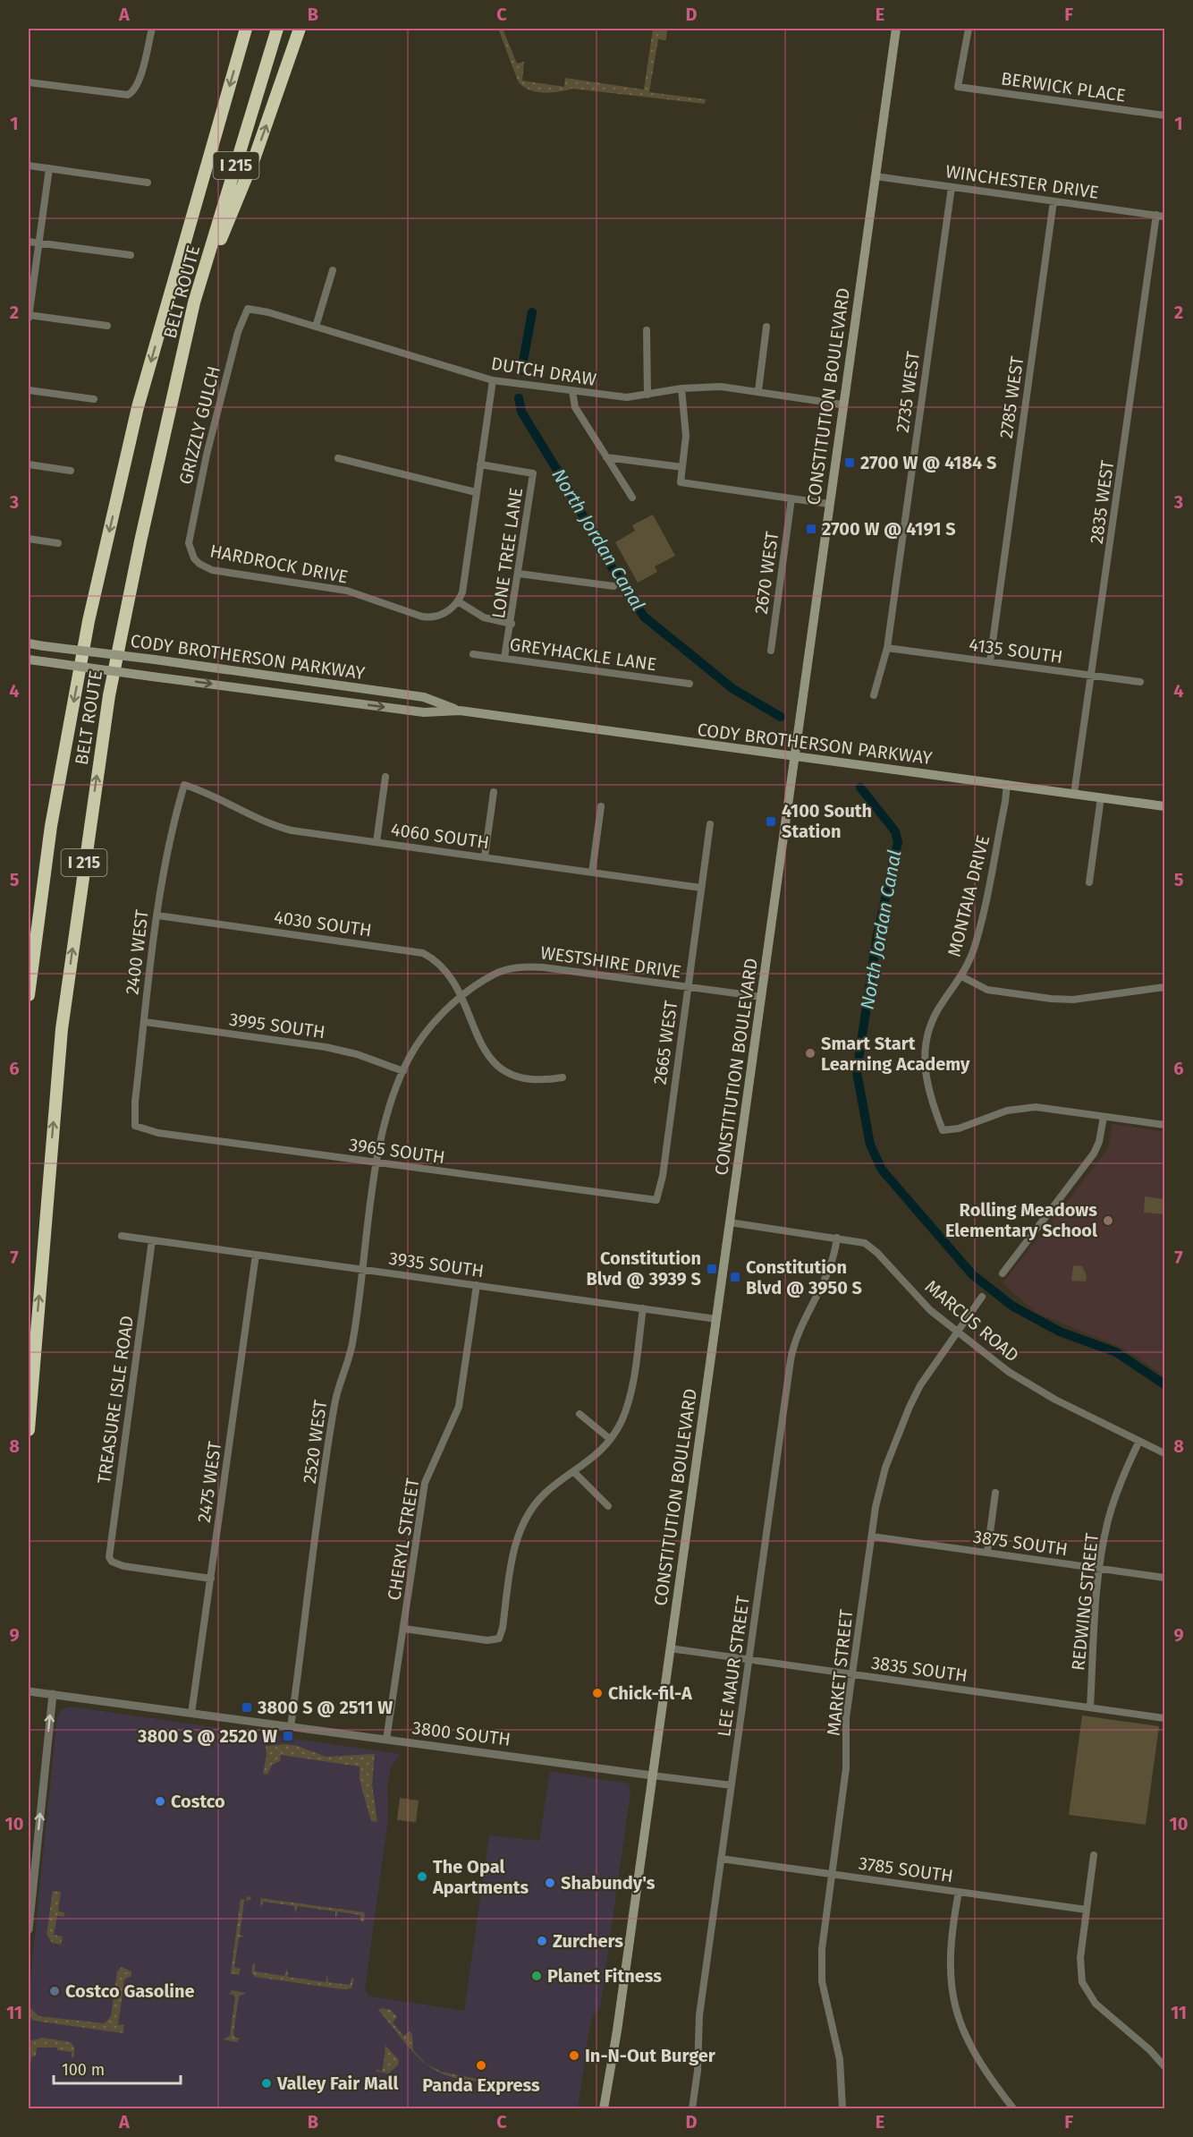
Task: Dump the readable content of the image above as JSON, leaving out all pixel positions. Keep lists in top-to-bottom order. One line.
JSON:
{"streets":{"highway":["I 215","BELT ROUTE"],"main road":["CONSTITUTION BOULEVARD","CODY BROTHERSON PARKWAY"],"street":["BERWICK PLACE","WINCHESTER DRIVE","DUTCH DRAW","2735 WEST","2785 WEST","GRIZZLY GULCH","2835 WEST","LONE TREE LANE","HARDROCK DRIVE","2670 WEST","4135 SOUTH","GREYHACKLE LANE","4060 SOUTH","MONTAIA DRIVE","4030 SOUTH","2400 WEST","WESTSHIRE DRIVE","3995 SOUTH","2665 WEST","3965 SOUTH","3935 SOUTH","MARCUS ROAD","TREASURE ISLE ROAD","2520 WEST","2475 WEST","CHERYL STREET","3875 SOUTH","REDWING STREET","LEE MAUR STREET","3835 SOUTH","MARKET STREET","3800 SOUTH","3785 SOUTH"]},"crossings":[["WINCHESTER DRIVE","2735 WEST"],["WINCHESTER DRIVE","CONSTITUTION BOULEVARD"],["WINCHESTER DRIVE","2785 WEST"],["WINCHESTER DRIVE","2835 WEST"],["DUTCH DRAW","CONSTITUTION BOULEVARD"],["DUTCH DRAW","GRIZZLY GULCH"],["2735 WEST","4135 SOUTH"],["CONSTITUTION BOULEVARD","CODY BROTHERSON PARKWAY"],["CONSTITUTION BOULEVARD","WESTSHIRE DRIVE"],["CONSTITUTION BOULEVARD","3935 SOUTH"],["CONSTITUTION BOULEVARD","MARCUS ROAD"],["CONSTITUTION BOULEVARD","3835 SOUTH"],["CONSTITUTION BOULEVARD","3800 SOUTH"],["2785 WEST","4135 SOUTH"],["GRIZZLY GULCH","HARDROCK DRIVE"],["2835 WEST","4135 SOUTH"],["2835 WEST","CODY BROTHERSON PARKWAY"],["LONE TREE LANE","GREYHACKLE LANE"],["CODY BROTHERSON PARKWAY","MONTAIA DRIVE"],["4060 SOUTH","2400 WEST"],["4060 SOUTH","2665 WEST"],["4030 SOUTH","2400 WEST"],["4030 SOUTH","WESTSHIRE DRIVE"],["2400 WEST","3995 SOUTH"],["2400 WEST","3965 SOUTH"],["WESTSHIRE DRIVE","3995 SOUTH"],["WESTSHIRE DRIVE","2665 WEST"],["WESTSHIRE DRIVE","3965 SOUTH"],["WESTSHIRE DRIVE","2520 WEST"],["2665 WEST","3965 SOUTH"],["3965 SOUTH","2520 WEST"],["3935 SOUTH","TREASURE ISLE ROAD"],["3935 SOUTH","2520 WEST"],["3935 SOUTH","2475 WEST"],["3935 SOUTH","CHERYL STREET"],["MARCUS ROAD","REDWING STREET"],["MARCUS ROAD","LEE MAUR STREET"],["MARCUS ROAD","MARKET STREET"],["TREASURE ISLE ROAD","2475 WEST"],["2520 WEST","3800 SOUTH"],["2475 WEST","3800 SOUTH"],["CHERYL STREET","3800 SOUTH"],["3875 SOUTH","REDWING STREET"],["3875 SOUTH","MARKET STREET"],["REDWING STREET","3835 SOUTH"],["LEE MAUR STREET","3835 SOUTH"],["LEE MAUR STREET","3800 SOUTH"],["LEE MAUR STREET","3785 SOUTH"],["3835 SOUTH","MARKET STREET"],["MARKET STREET","3785 SOUTH"]],"water":["North Jordan Canal"],"places":{"transit":["2700 W @ 4184 S","2700 W @ 4191 S","4100 South Station","Constitution Blvd @ 3939 S","Constitution Blvd @ 3950 S","3800 S @ 2511 W","3800 S @ 2520 W"],"other":["Smart Start Learning Academy","Rolling Meadows Elementary School","Chick-fil-A","Costco","The Opal Apartments","Shabundy's","Zurchers","Planet Fitness","Costco Gasoline","In-N-Out Burger","Panda Express","Valley Fair Mall"]},"scale_bar":"100 m","grid":{"columns":["A","B","C","D","E","F"],"rows":["1","2","3","4","5","6","7","8","9","10","11"]}}
